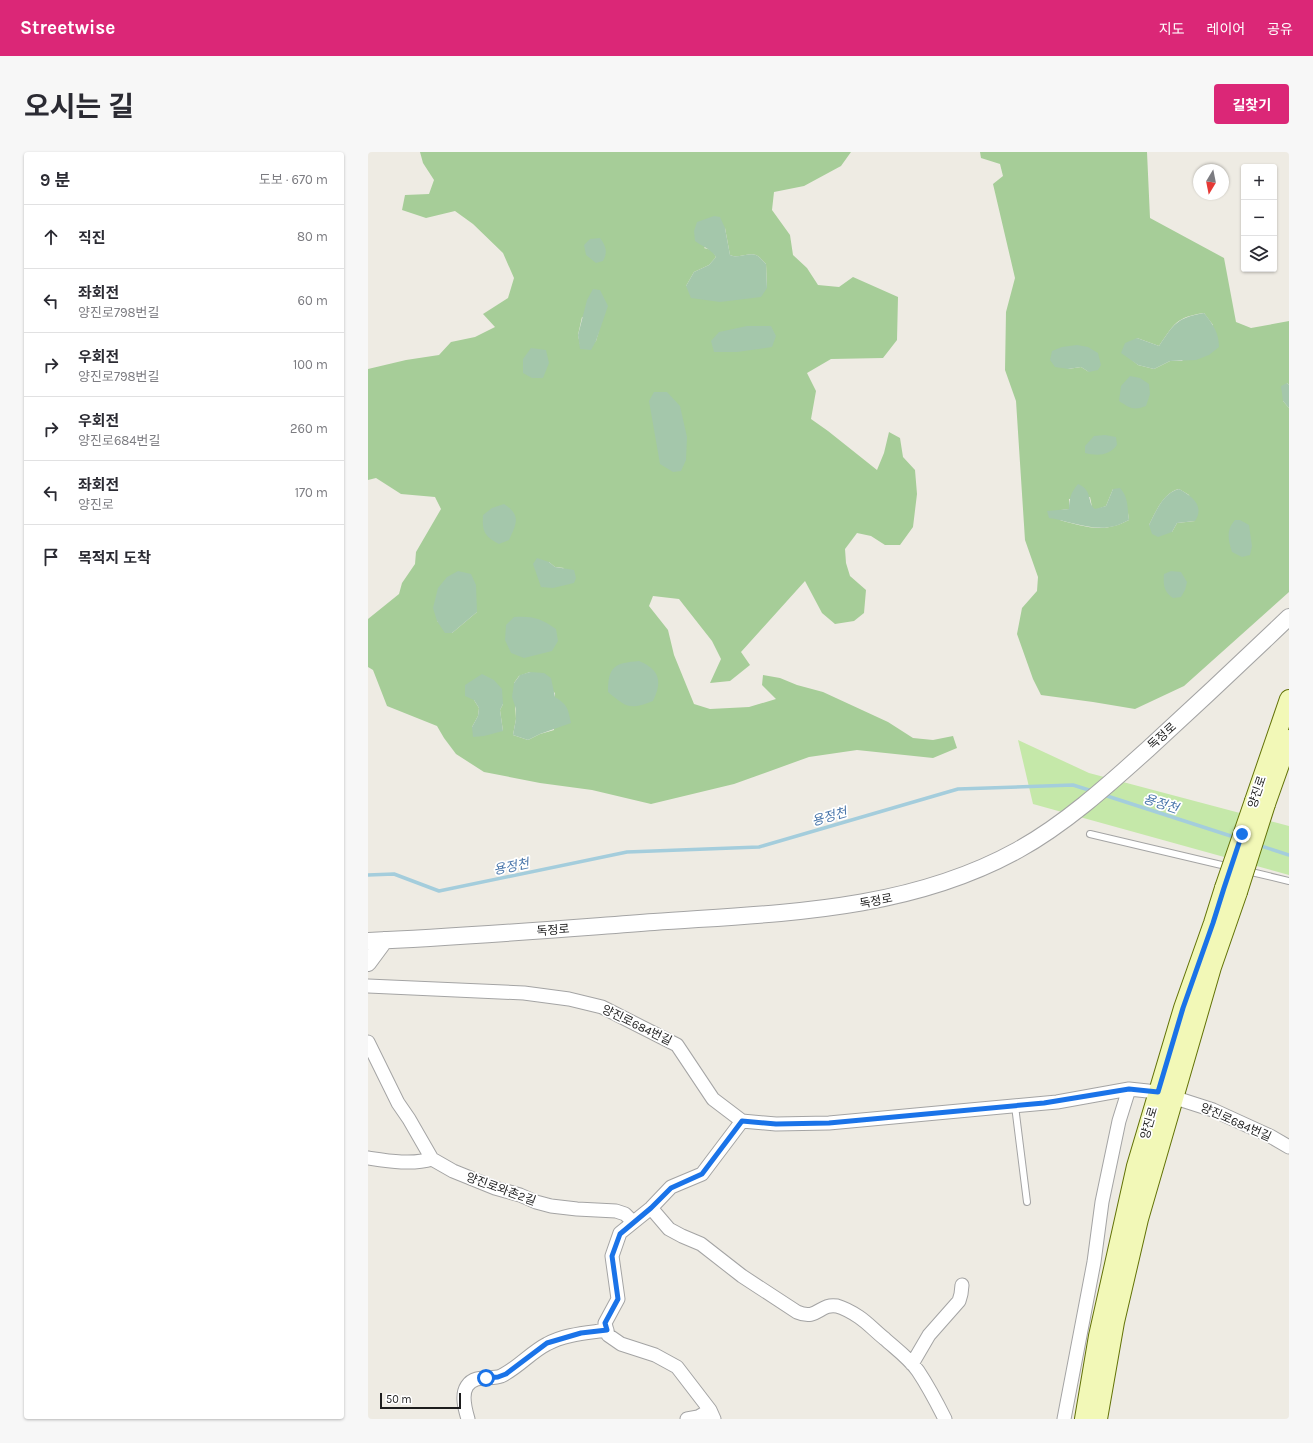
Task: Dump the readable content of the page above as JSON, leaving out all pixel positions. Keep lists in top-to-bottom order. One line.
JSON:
{"streets":{"main road":["양진로"],"street":["독정로","양진로684번길","양진로와촌2길"]},"crossings":[["양진로","양진로684번길"]],"water":["용정천"],"scale_bar":"50 m","north":"bottom","page":{"header":"Streetwise","nav":["지도","레이어","공유"],"title":"오시는 길","buttons":"길찾기","heading":["9 분","도보 · 670 m"],"map_buttons":["+","−"],"list":[["직진","80 m"],["좌회전","양진로798번길","60 m"],["우회전","양진로798번길","100 m"],["우회전","양진로684번길","260 m"],["좌회전","양진로","170 m"],"목적지 도착"],"scale":"50 m"}}
